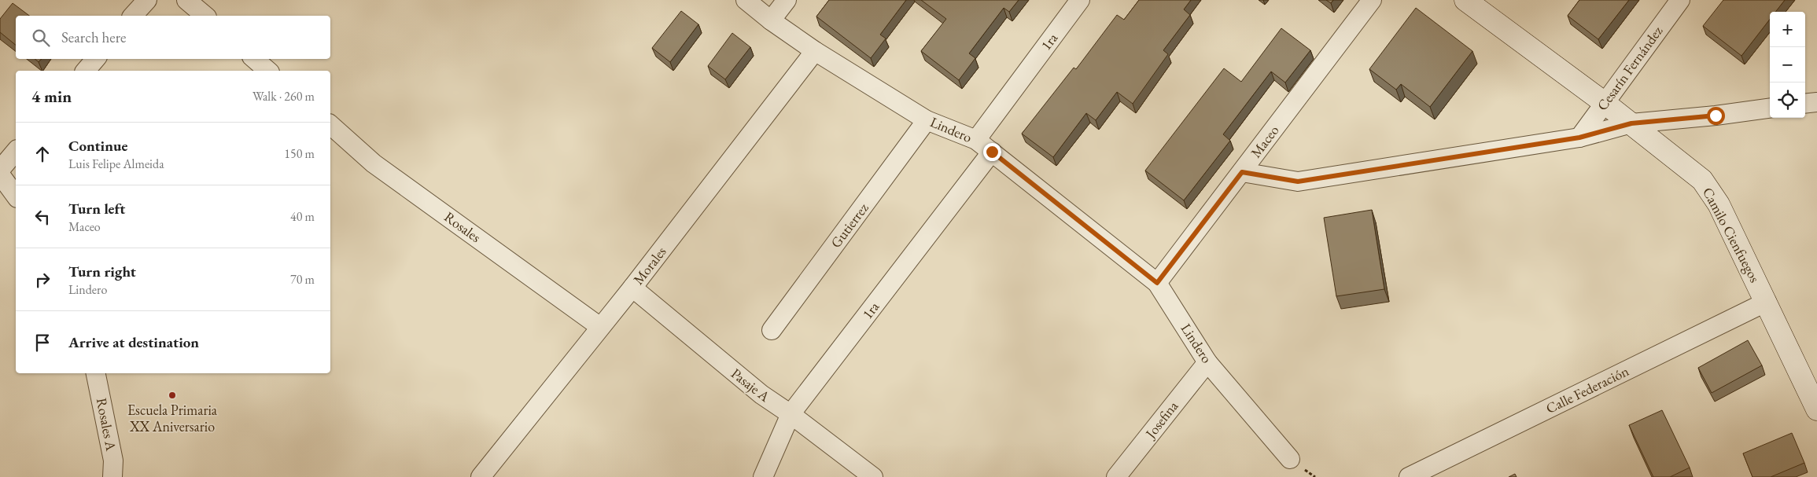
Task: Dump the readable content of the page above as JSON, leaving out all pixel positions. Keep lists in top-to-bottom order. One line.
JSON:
{"streets":{"street":["1ra","Cesarín Fernández","Lindero","Maceo","Gutierrez","Rosales","Camilo Cienfuegos","Morales","Pasaje A","Calle Federación","Josefina","Rosales A"]},"crossings":[["1ra","Lindero"],["1ra","Pasaje A"],["Cesarín Fernández","Camilo Cienfuegos"],["Lindero","Maceo"],["Lindero","Gutierrez"],["Lindero","Morales"],["Lindero","Josefina"],["Rosales","Morales"],["Camilo Cienfuegos","Calle Federación"],["Morales","Pasaje A"]],"places":["Escuela Primaria XX Aniversario"],"page":{"map_buttons":["+","−"],"search":"Search here","heading":["4 min","Walk · 260 m"],"list":[["Continue","Luis Felipe Almeida","150 m"],["Turn left","Maceo","40 m"],["Turn right","Lindero","70 m"],"Arrive at destination"]}}
